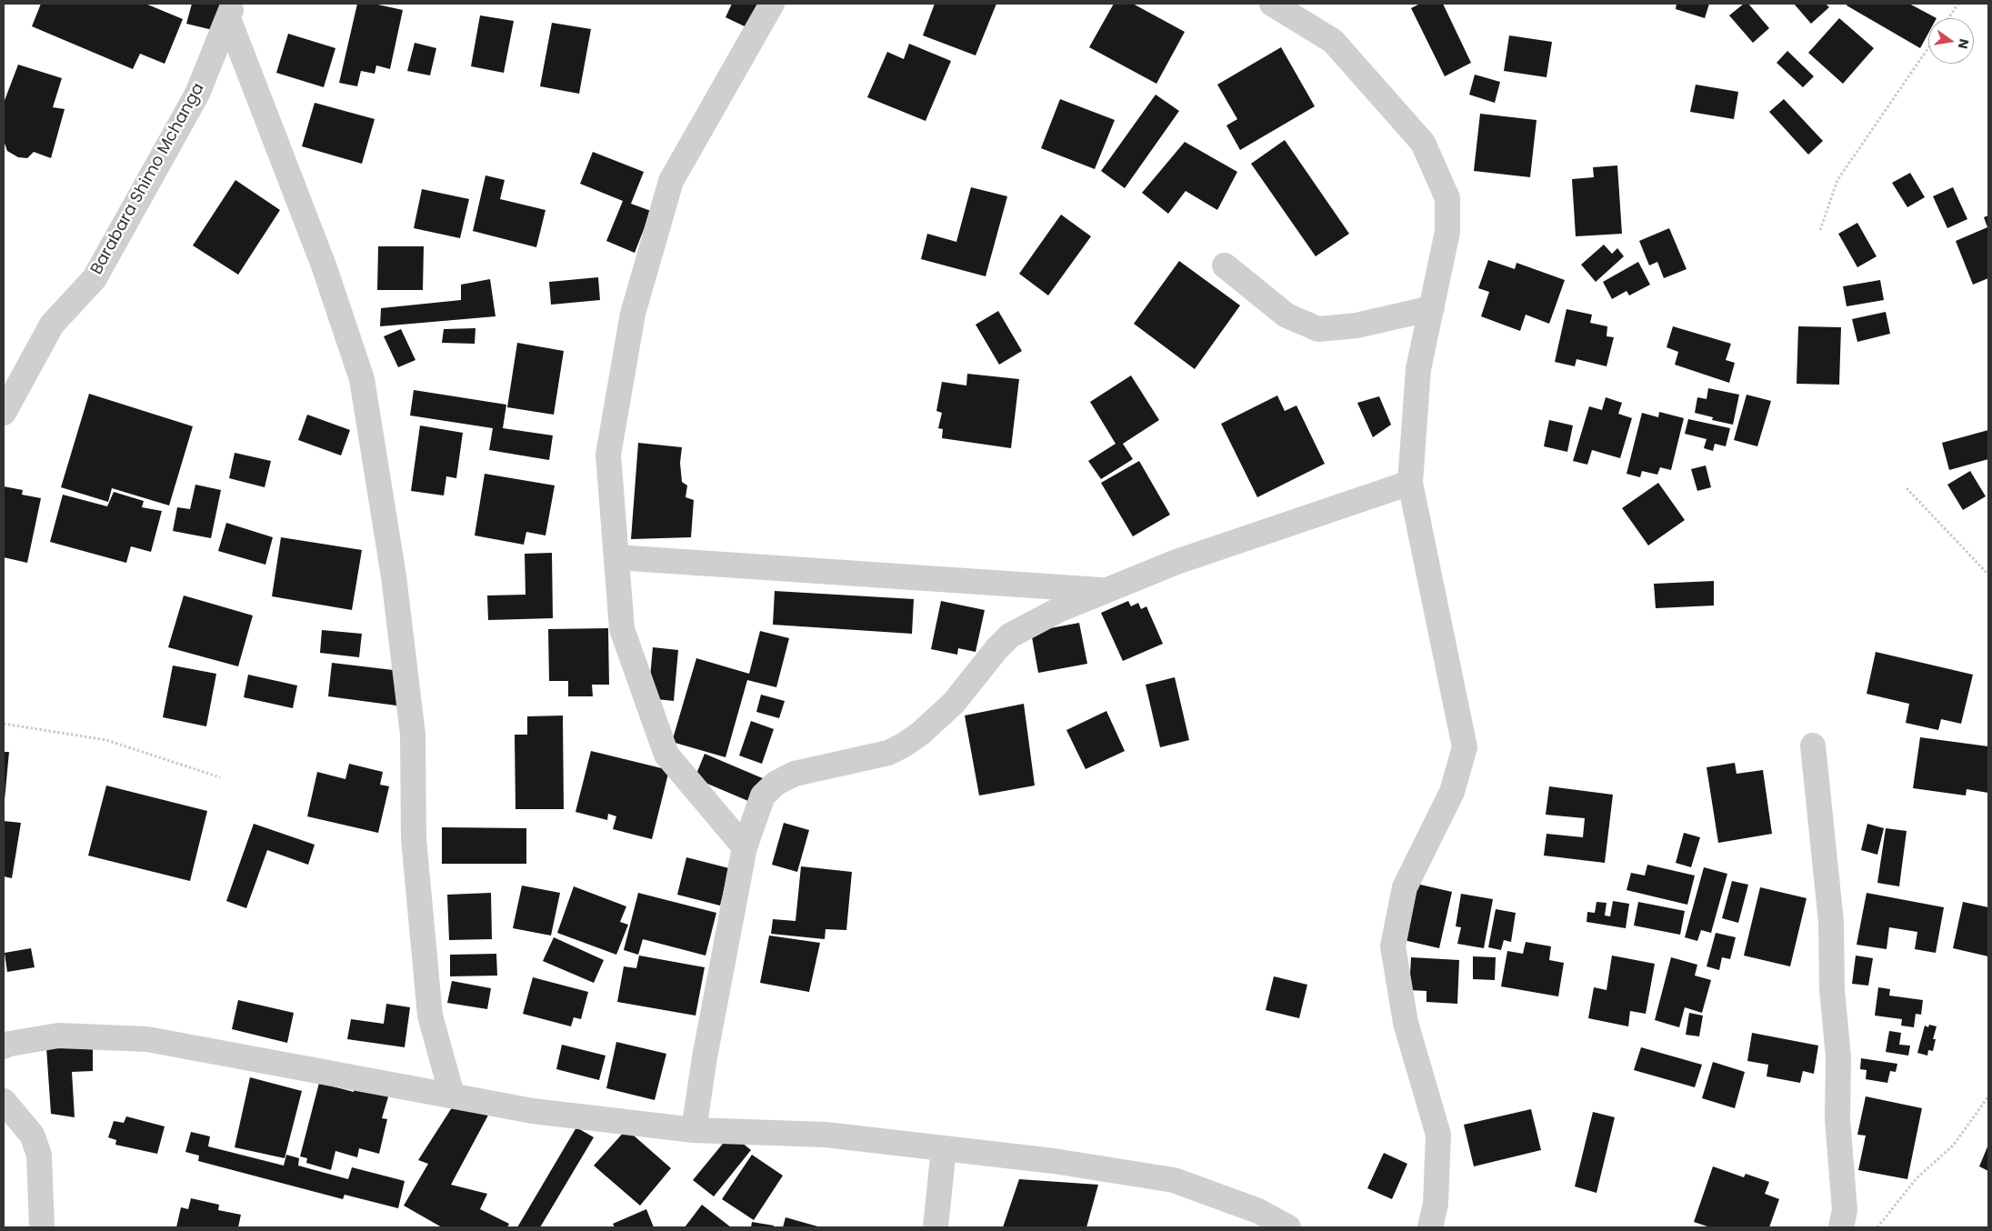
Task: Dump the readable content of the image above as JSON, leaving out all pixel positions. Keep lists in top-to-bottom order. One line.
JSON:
{"streets":{"street":["Barabara Shimo Mchanga"]},"north":"right"}
